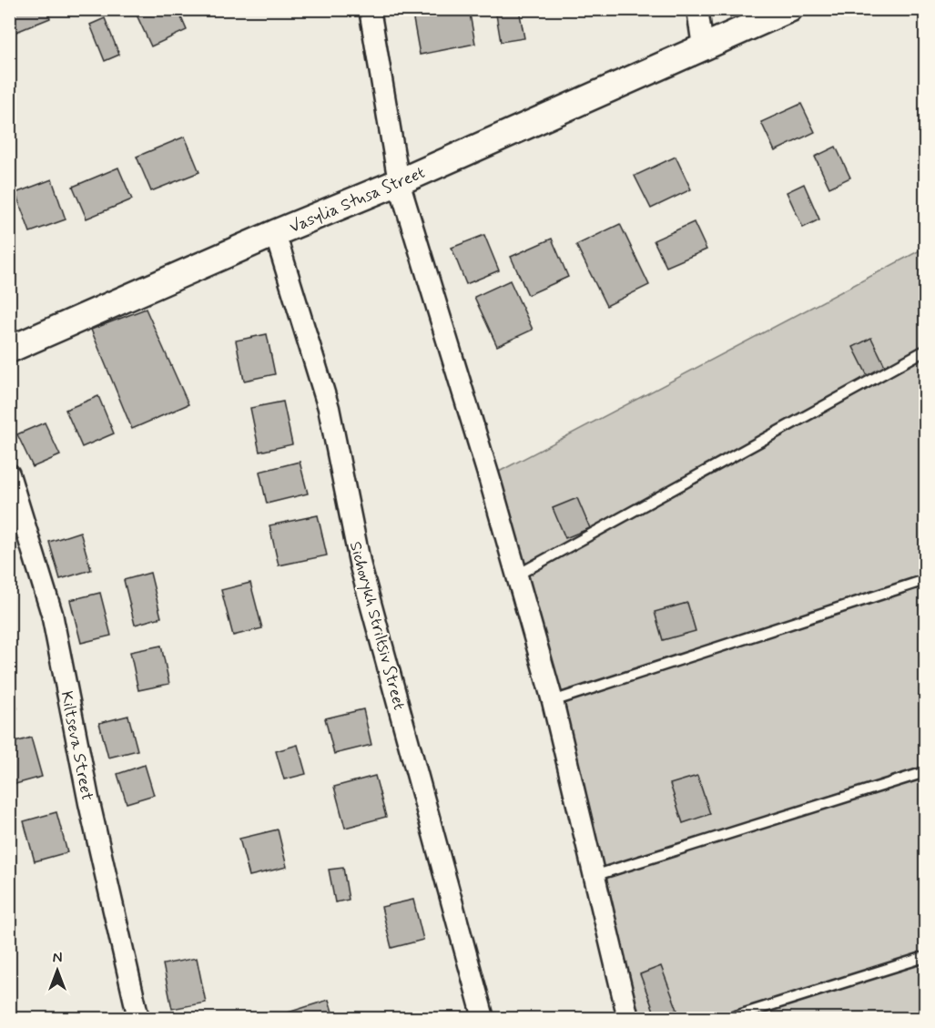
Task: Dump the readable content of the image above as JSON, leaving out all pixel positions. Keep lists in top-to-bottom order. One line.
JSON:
{"streets":{"street":["Vasylia Stusa Street","Sichovykh Striltsiv Street","Kiltseva Street"]},"crossings":[["Vasylia Stusa Street","Sichovykh Striltsiv Street"]],"north":"top"}
